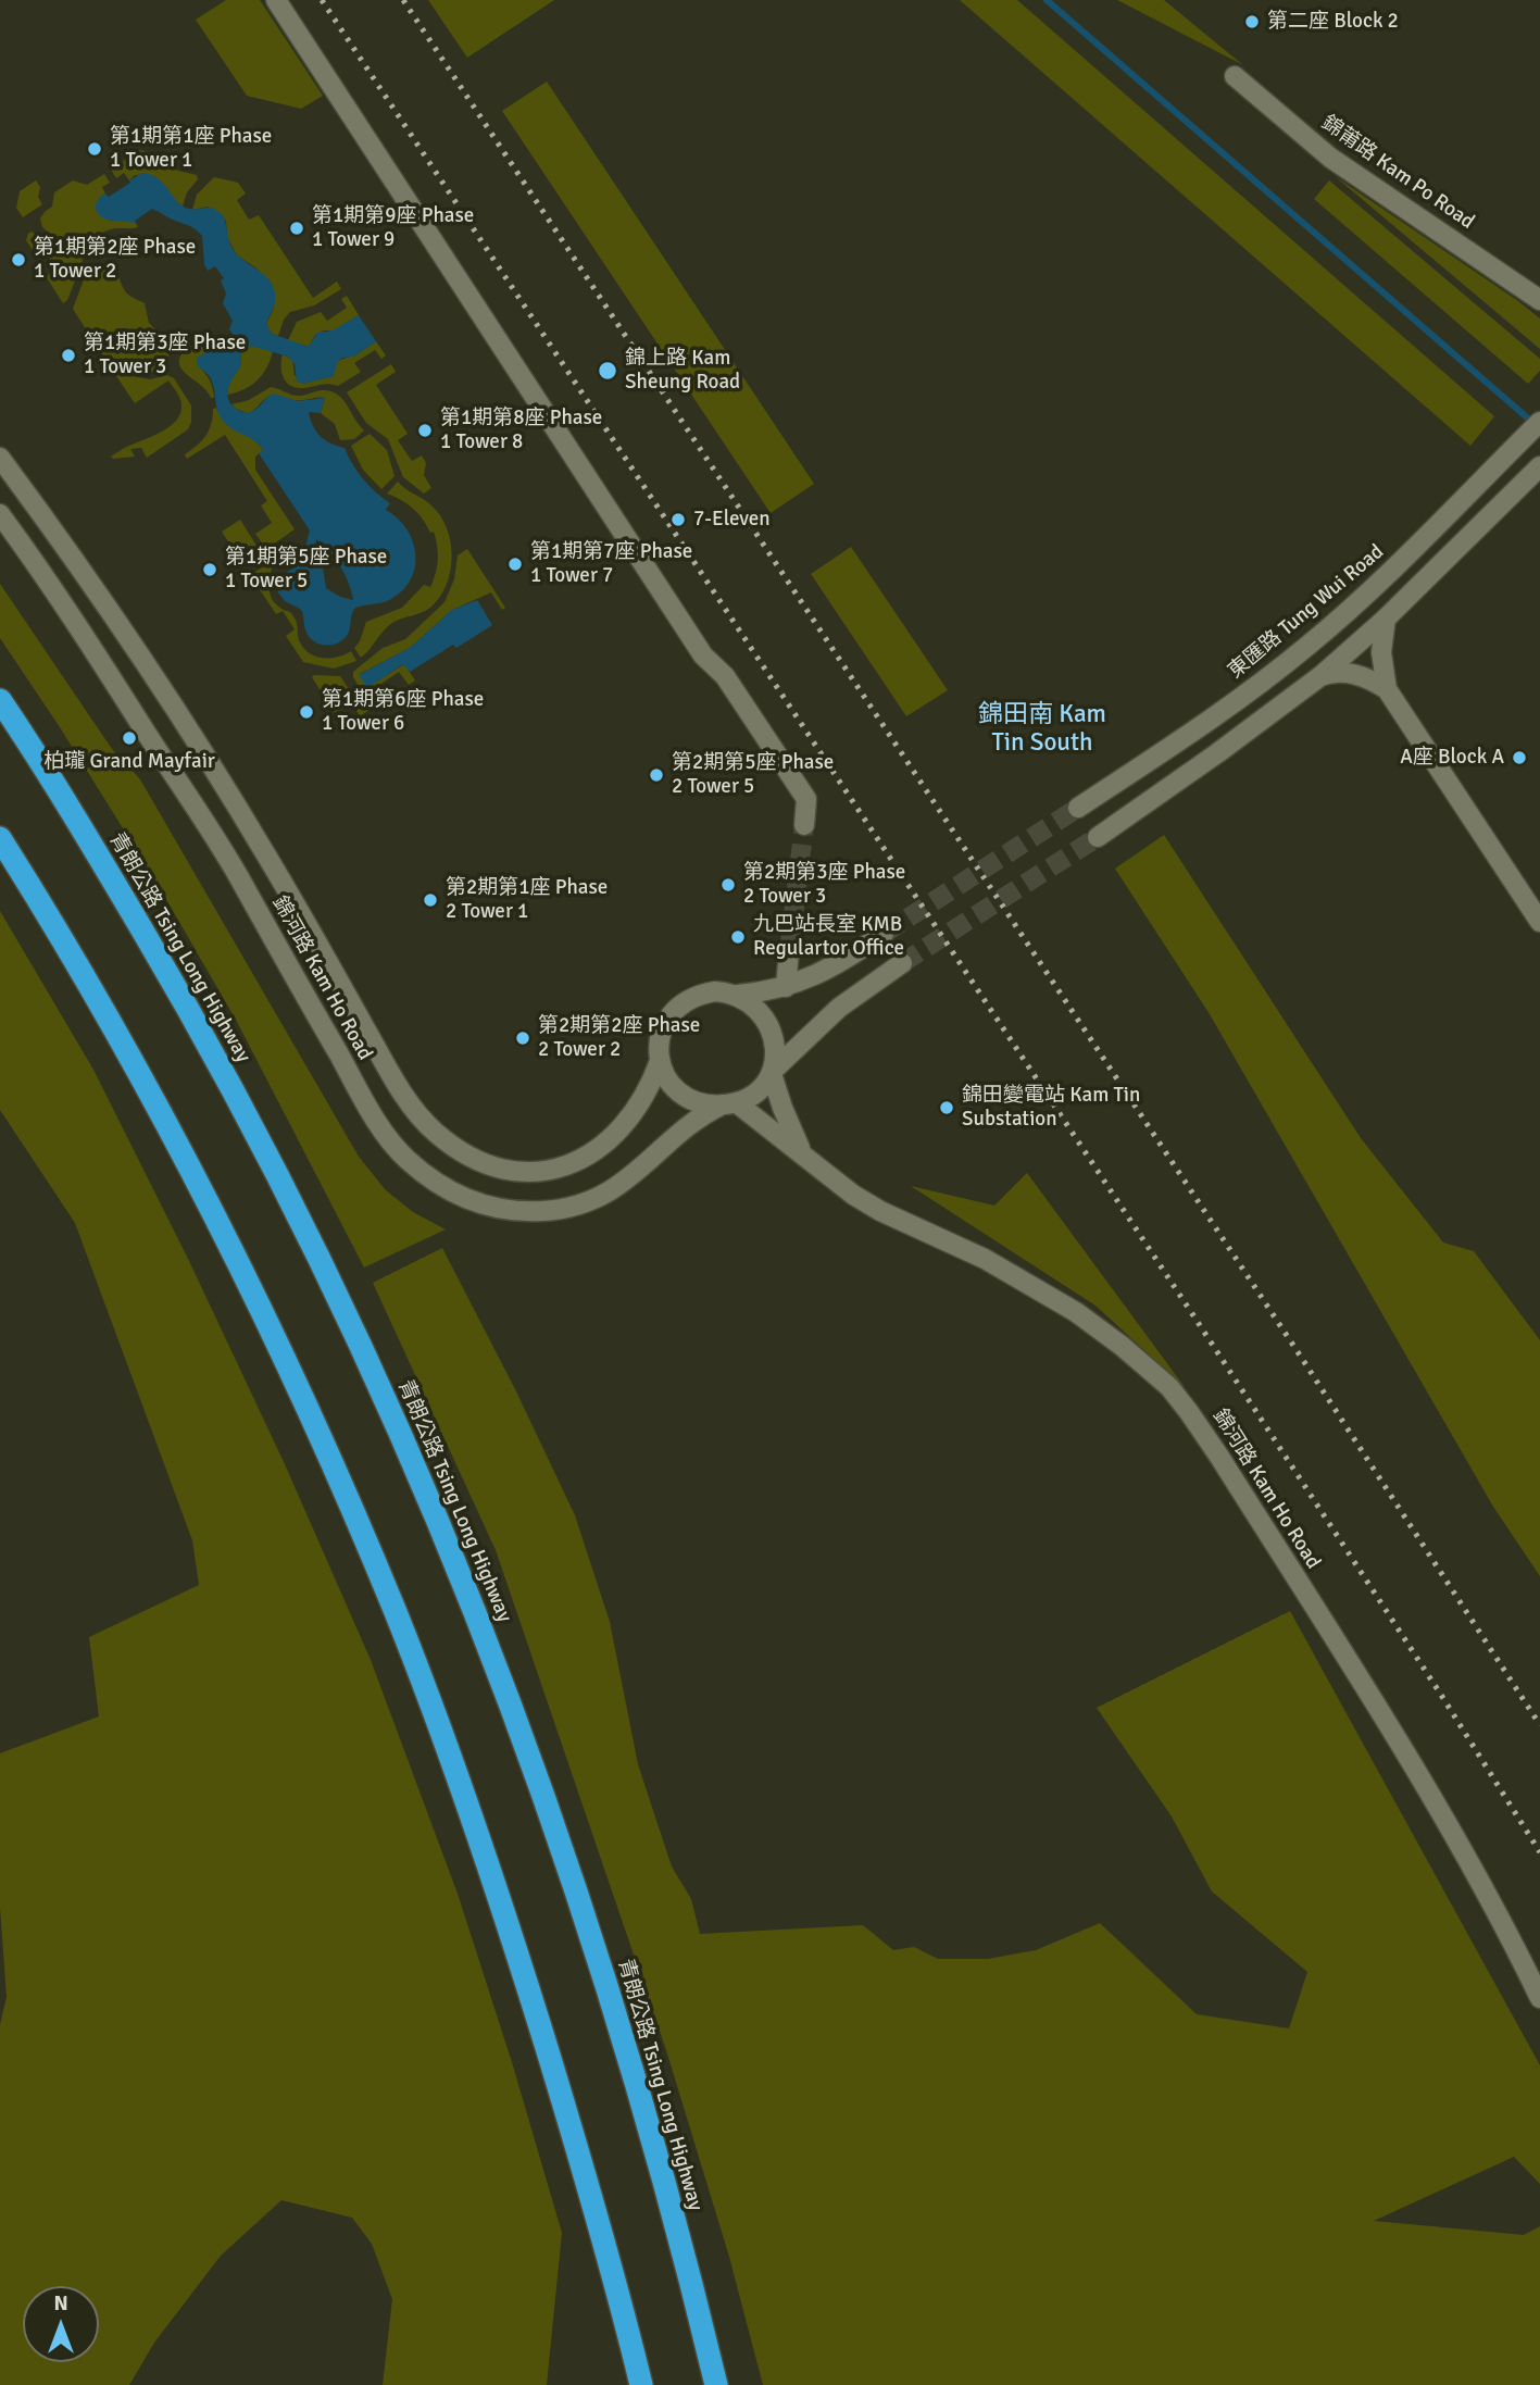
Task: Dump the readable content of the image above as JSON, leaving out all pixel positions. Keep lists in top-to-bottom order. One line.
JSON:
{"streets":{"highway":["青朗公路 Tsing Long Highway"],"main road":["錦莆路 Kam Po Road","東匯路 Tung Wui Road","錦河路 Kam Ho Road"]},"districts":["錦田南 Kam Tin South"],"places":["第二座 Block 2","第1期第1座 Phase 1 Tower 1","第1期第9座 Phase 1 Tower 9","第1期第2座 Phase 1 Tower 2","第1期第3座 Phase 1 Tower 3","錦上路 Kam Sheung Road","第1期第8座 Phase 1 Tower 8","7-Eleven","第1期第7座 Phase 1 Tower 7","第1期第5座 Phase 1 Tower 5","第1期第6座 Phase 1 Tower 6","柏瓏 Grand Mayfair","A座 Block A","第2期第5座 Phase 2 Tower 5","第2期第3座 Phase 2 Tower 3","第2期第1座 Phase 2 Tower 1","九巴站長室 KMB Regulartor Office","第2期第2座 Phase 2 Tower 2","錦田變電站 Kam Tin Substation"],"north":"top"}
